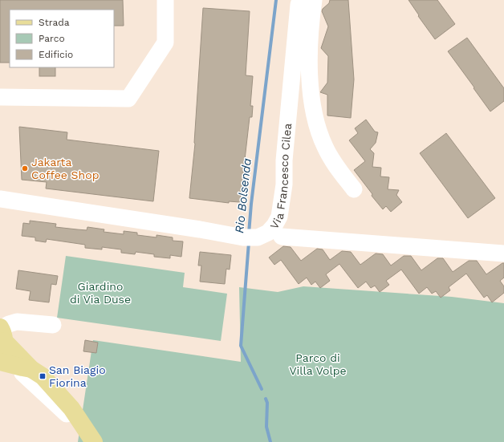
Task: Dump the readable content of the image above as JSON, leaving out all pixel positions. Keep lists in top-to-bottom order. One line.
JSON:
{"streets":{"street":["Via Francesco Cilea"]},"water":["Rio Bolsenda"],"parks":["Giardino di Via Duse","Parco di Villa Volpe"],"places":{"other":["Jakarta Coffee Shop"],"transit":["San Biagio Fiorina"]},"legend":["Strada","Parco","Edificio"]}
